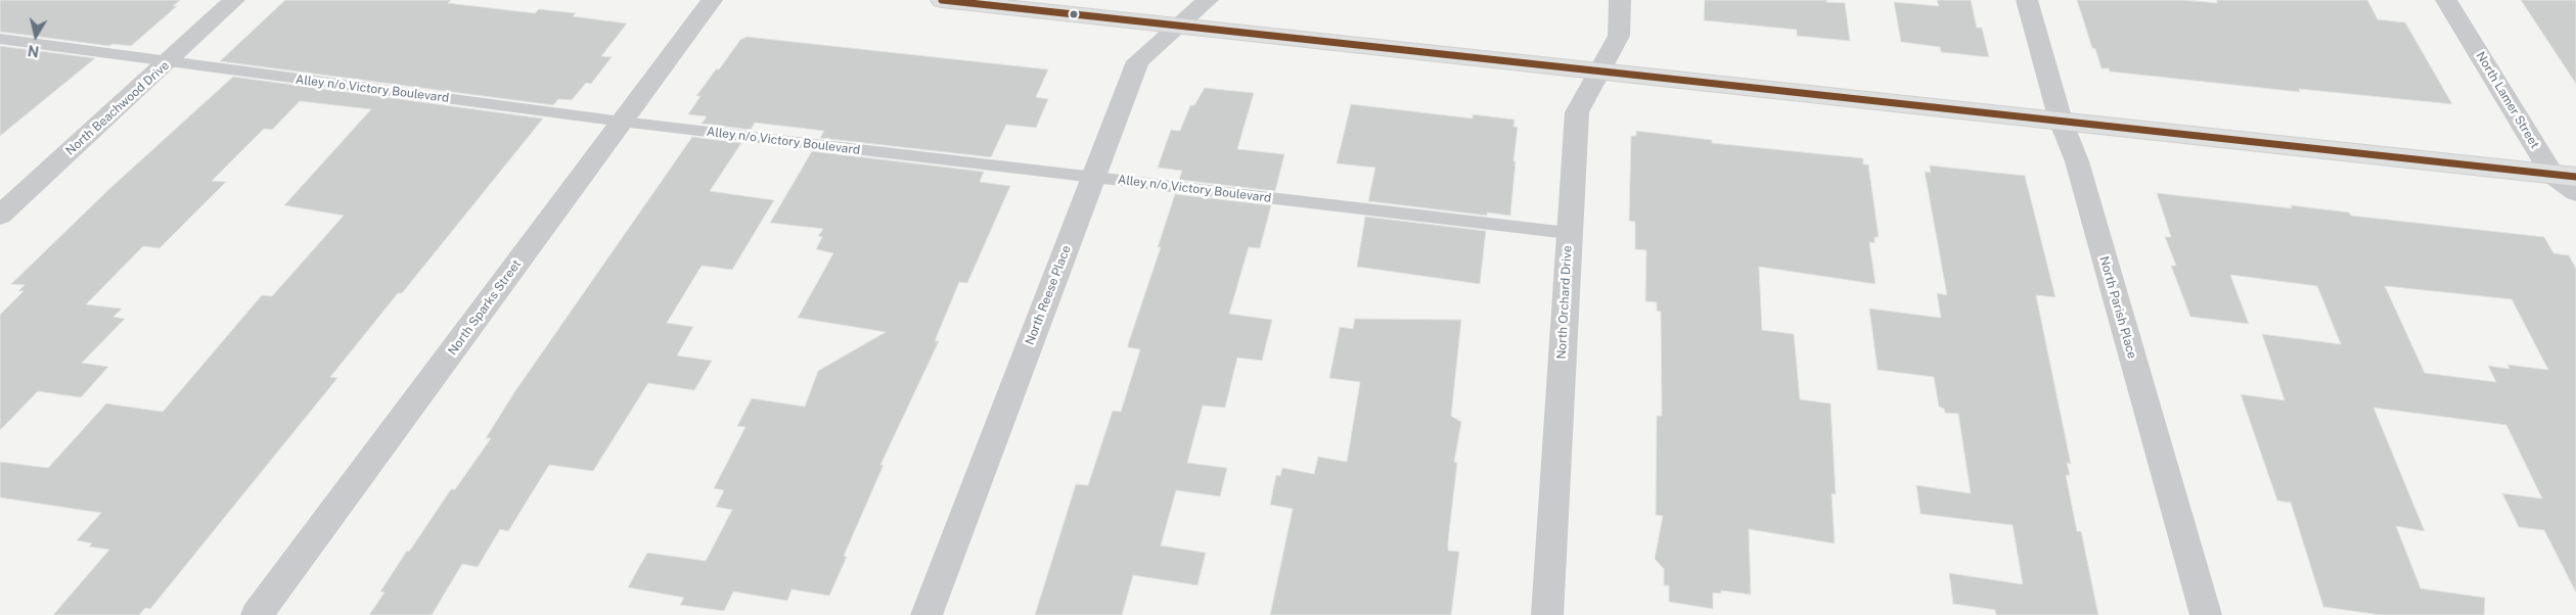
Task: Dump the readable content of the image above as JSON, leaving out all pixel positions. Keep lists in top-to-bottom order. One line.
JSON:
{"streets":{"street":["North Lamer Street","North Beachwood Drive","North Reese Place","North Orchard Drive","North Sparks Street","North Parish Place"],"lane":["Alley n/o Victory Boulevard"]},"crossings":[["Alley n/o Victory Boulevard","North Beachwood Drive"],["Alley n/o Victory Boulevard","North Reese Place"],["Alley n/o Victory Boulevard","North Orchard Drive"],["Alley n/o Victory Boulevard","North Sparks Street"]],"north":"bottom"}
